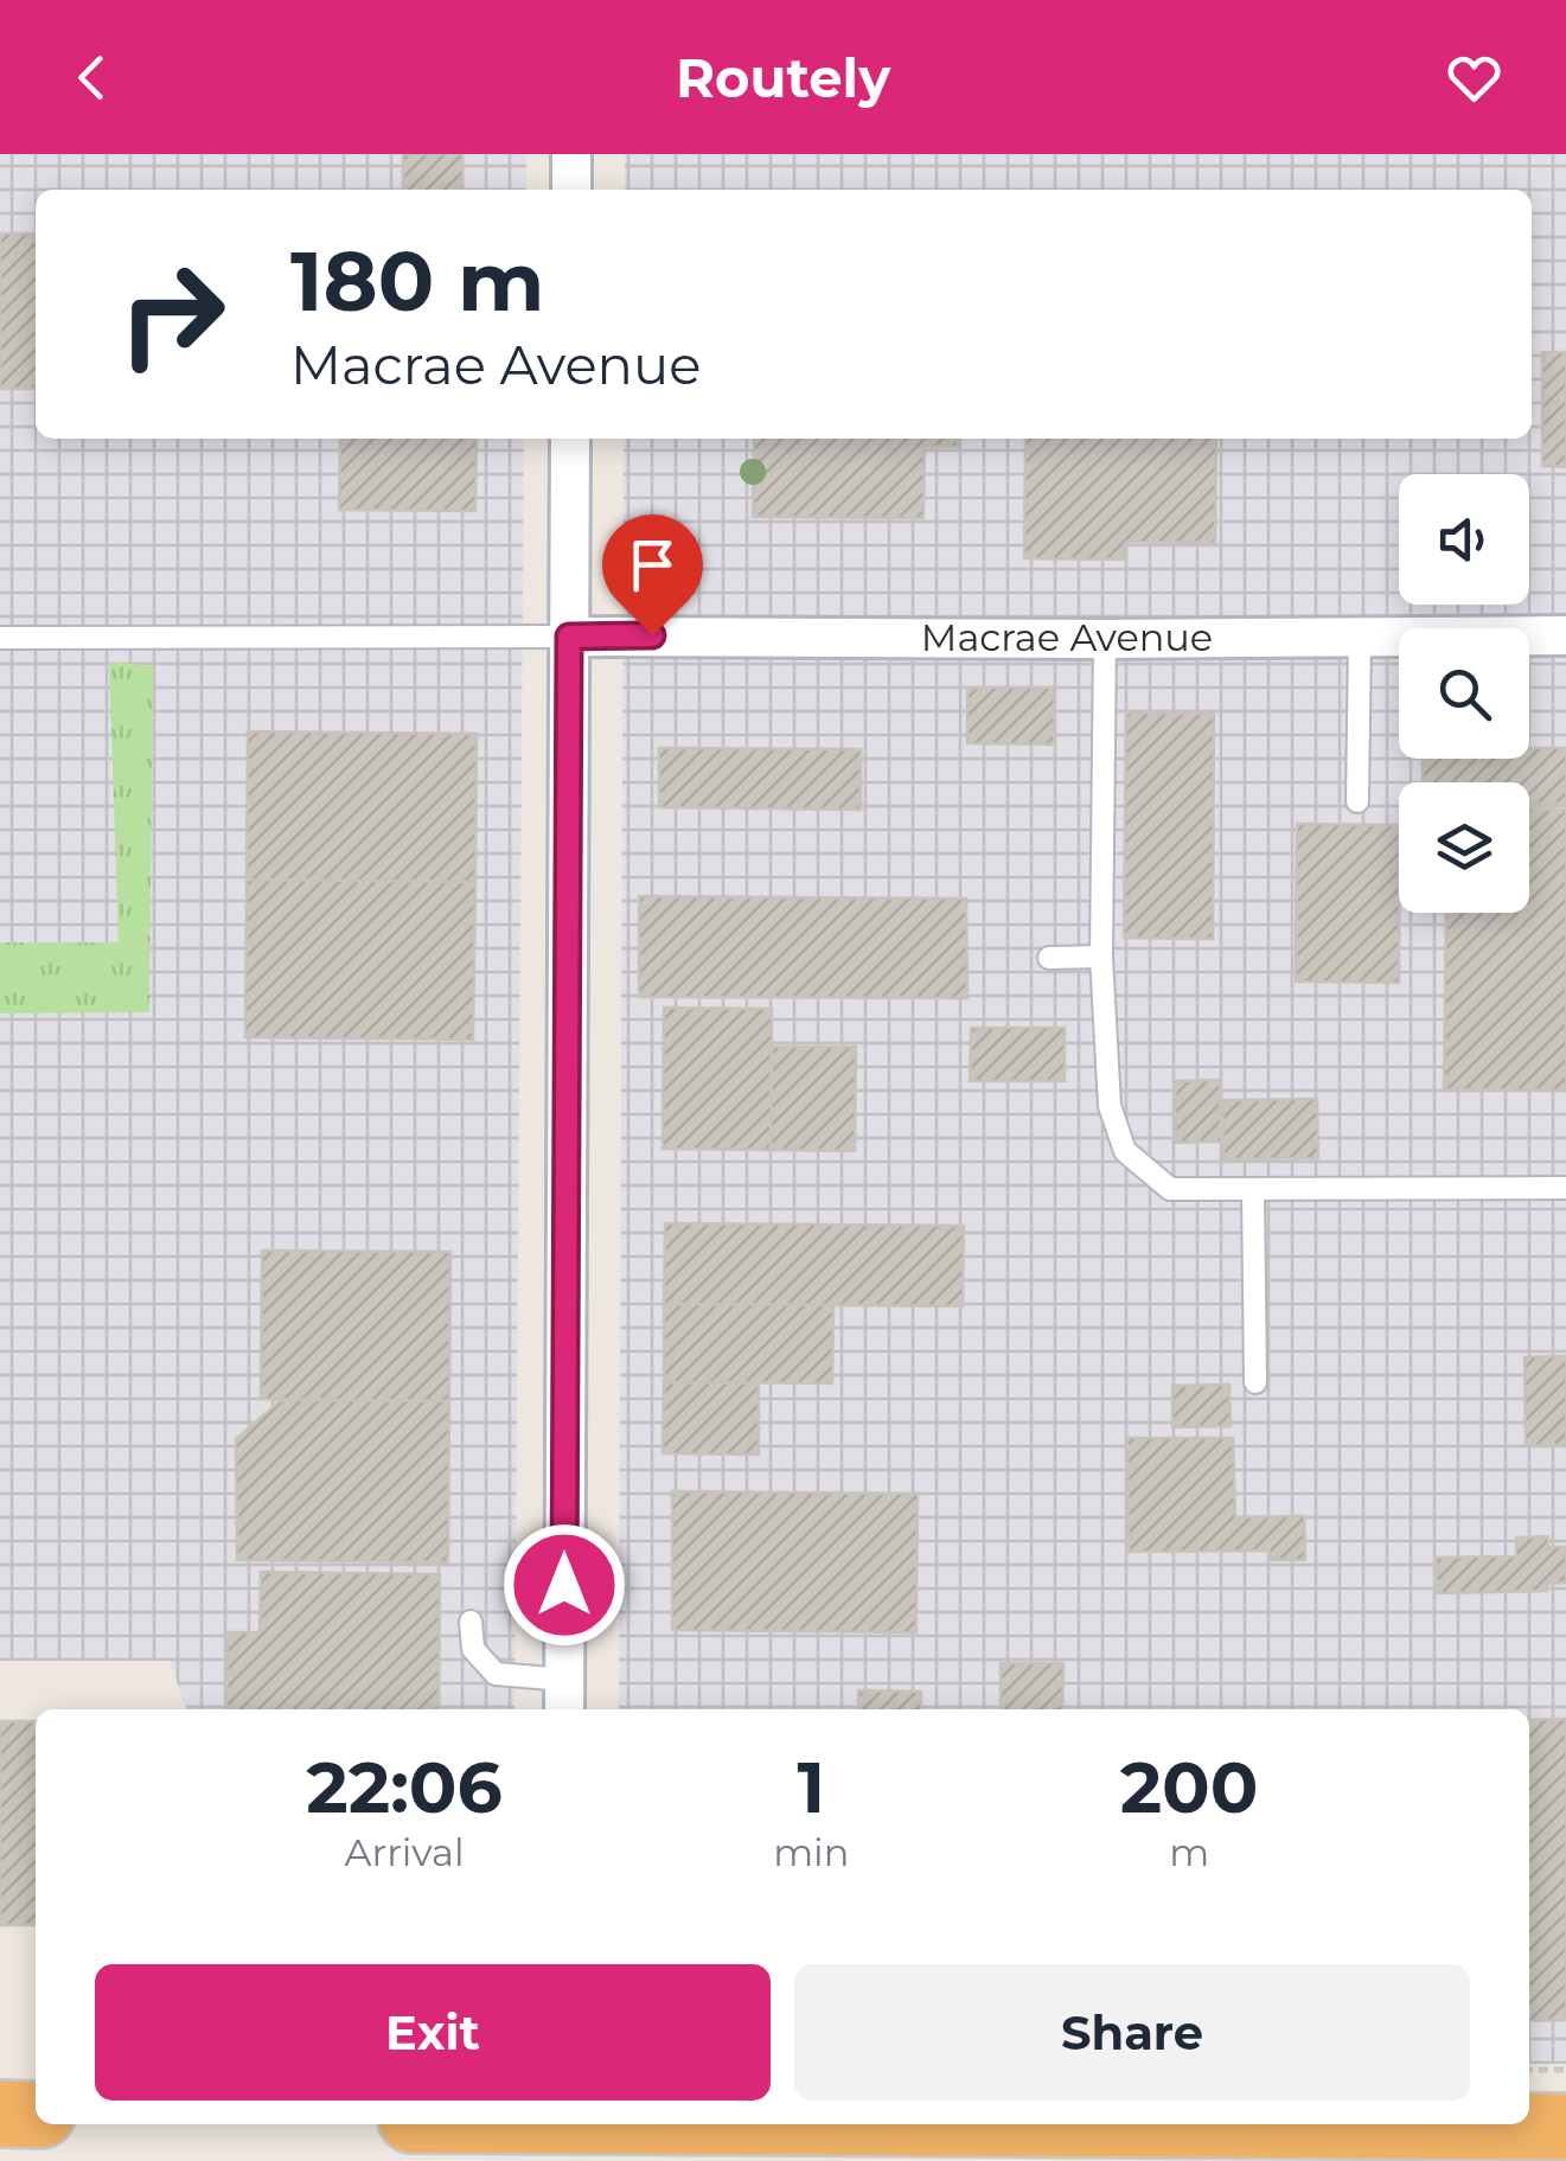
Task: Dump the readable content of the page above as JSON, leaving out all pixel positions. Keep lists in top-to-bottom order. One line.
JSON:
{"streets":{"street":["Macrae Avenue"]},"page":{"header":"Routely","turn":["180 m","Macrae Avenue"],"eta":["22:06","Arrival","1","min","200","m"],"buttons":["Exit","Share"]}}
